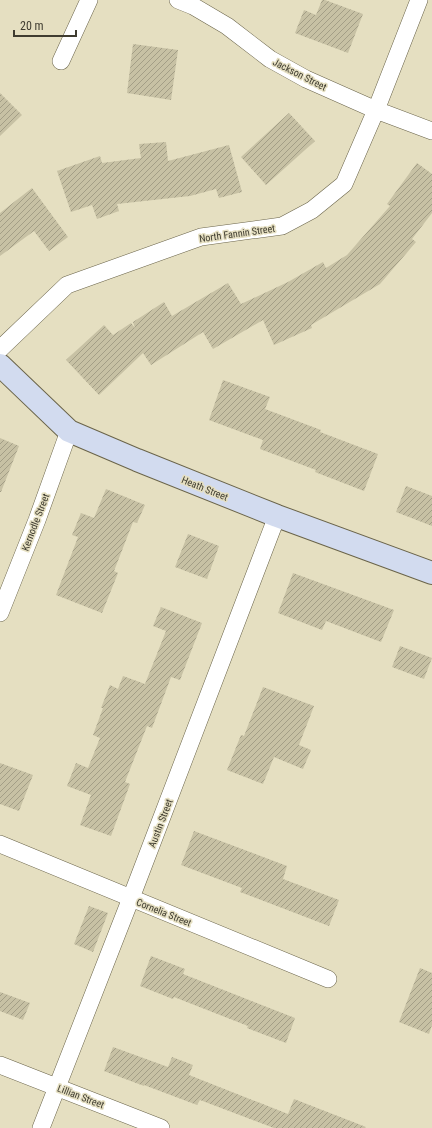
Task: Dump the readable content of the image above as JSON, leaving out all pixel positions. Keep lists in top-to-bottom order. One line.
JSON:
{"streets":{"street":["Jackson Street","North Fannin Street","Heath Street","Kernodle Street","Austin Street","Cornelia Street","Lillian Street"]},"crossings":[["Jackson Street","North Fannin Street"],["Heath Street","Kernodle Street"],["Heath Street","Austin Street"],["Austin Street","Cornelia Street"],["Austin Street","Lillian Street"]],"scale_bar":"20 m"}
